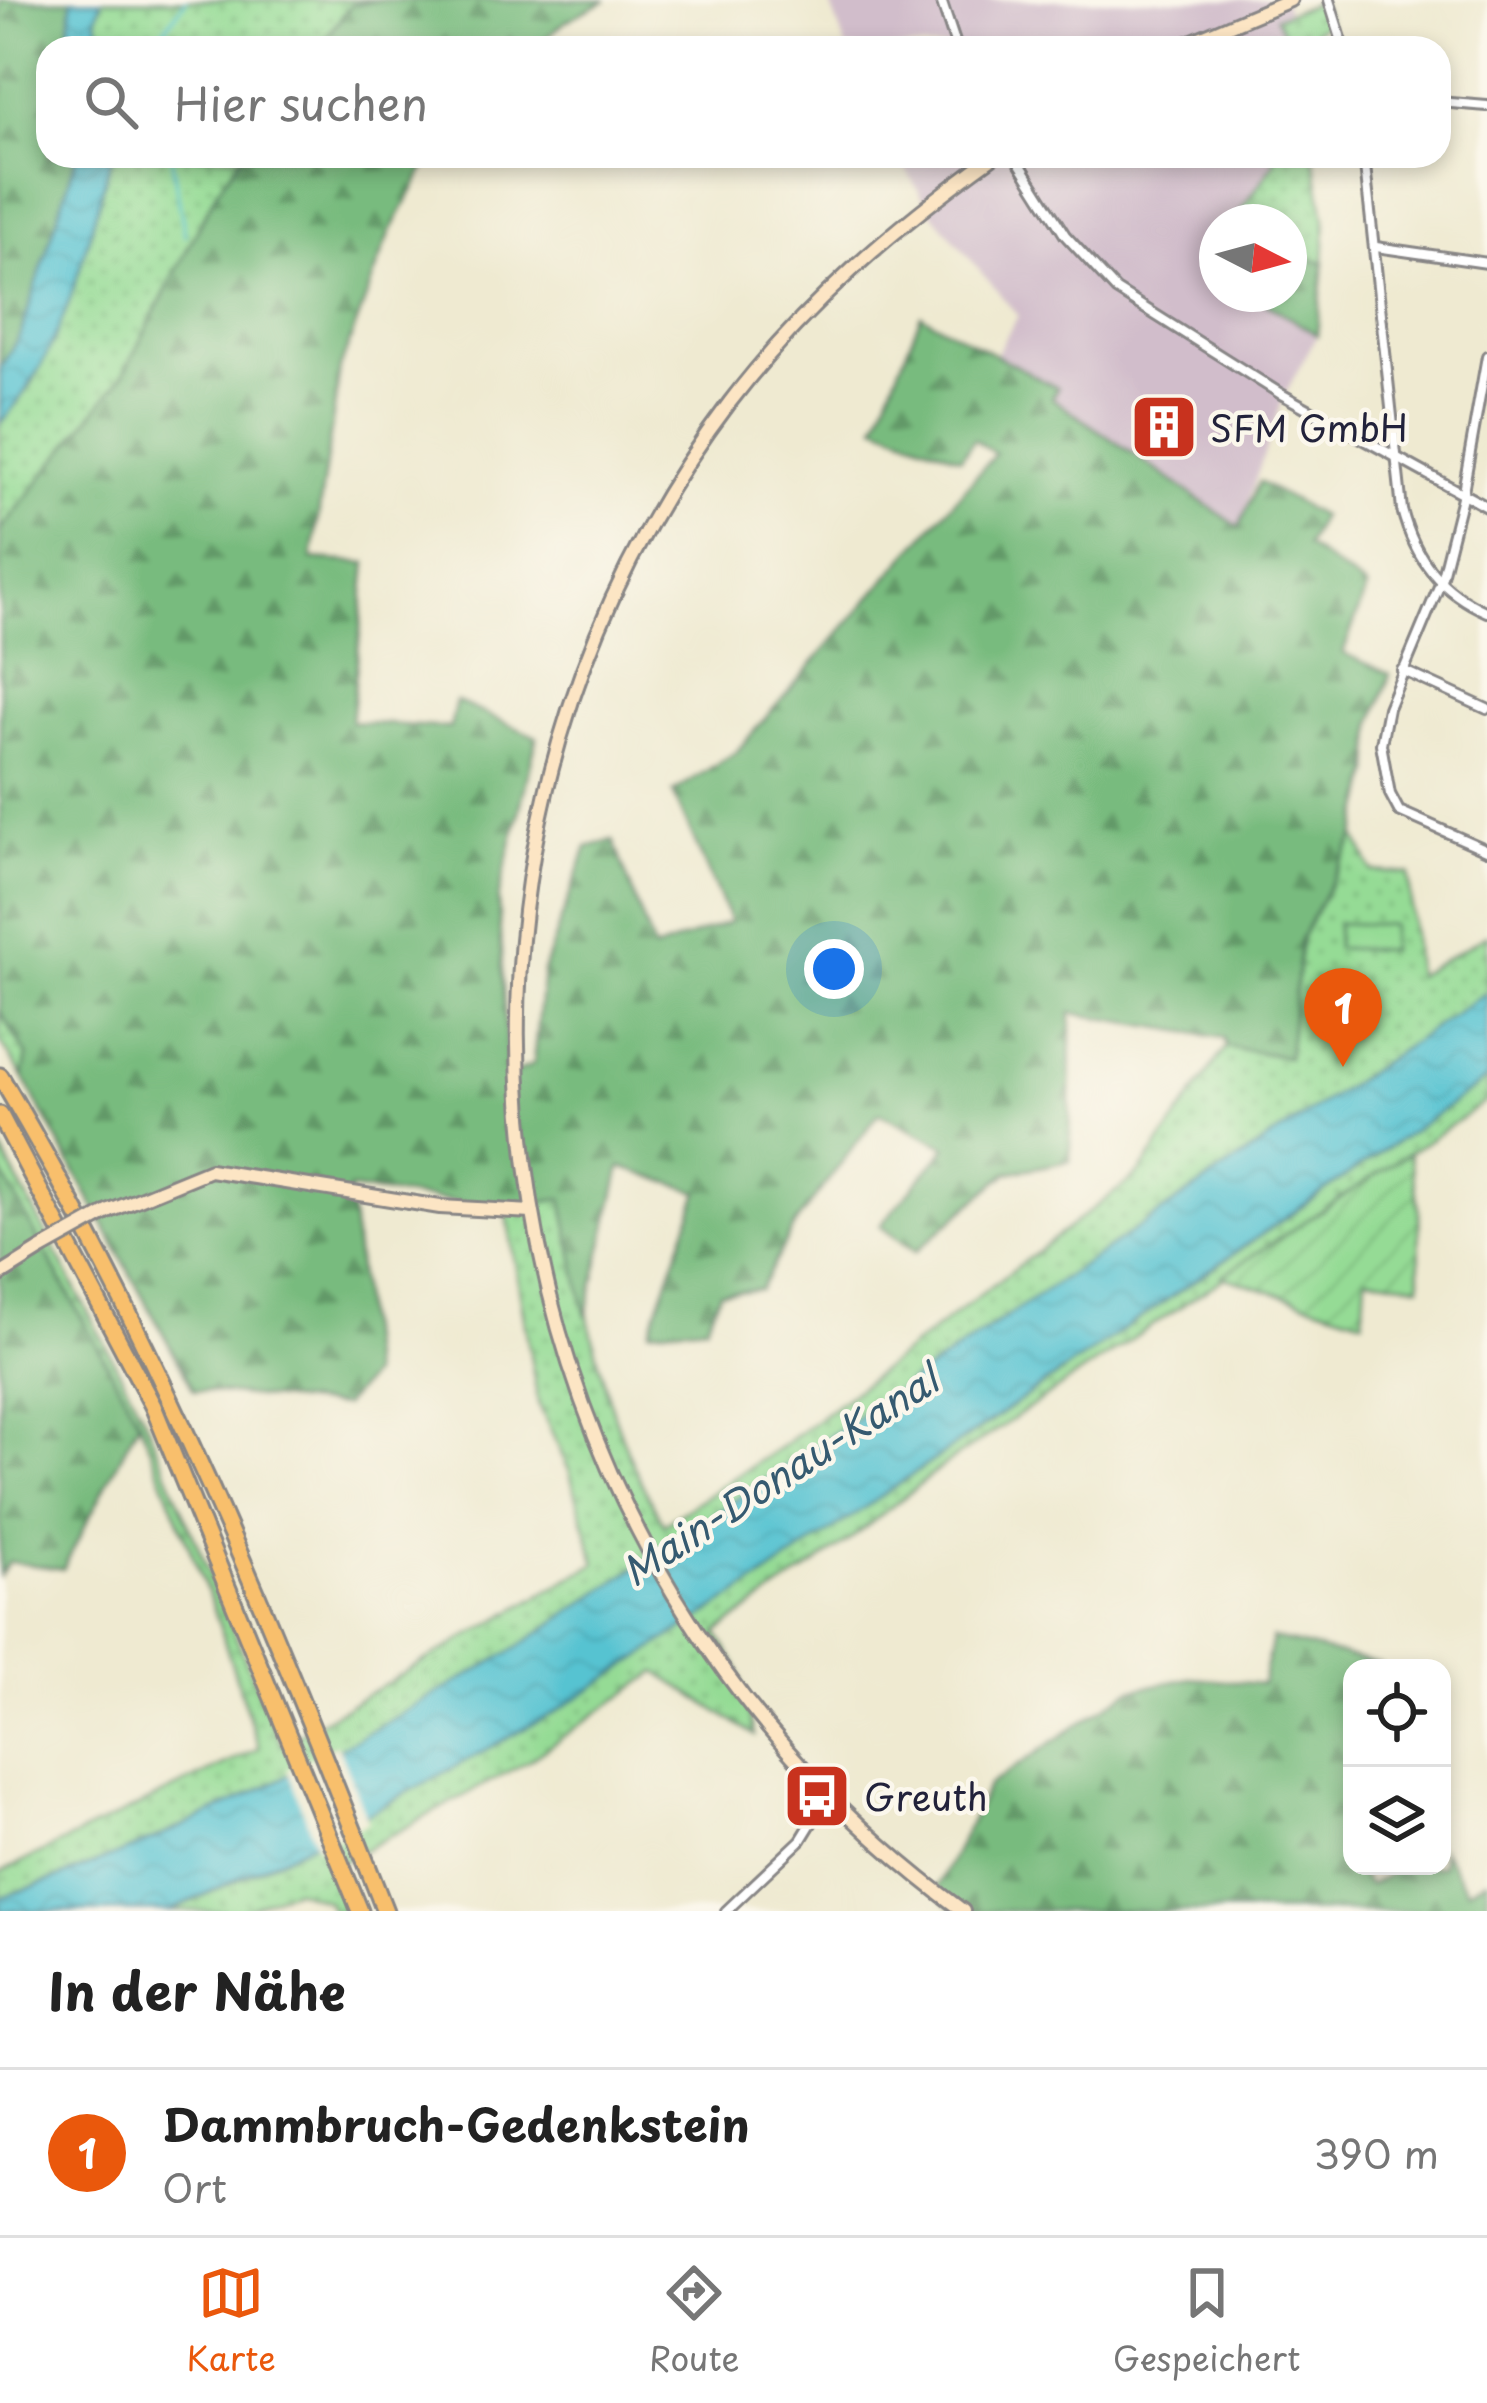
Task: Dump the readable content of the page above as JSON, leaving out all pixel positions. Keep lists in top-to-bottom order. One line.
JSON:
{"water":["Main-Donau-Kanal"],"places":{"building":["SFM GmbH"],"bus stop":["Greuth"]},"north":"right","page":{"search":"Hier suchen","pins":"1","heading":"In der Nähe","list":[{"mark":"1","name":"Dammbruch-Gedenkstein","note":"Ort","value":"390 m"}],"nav":["Karte","Route","Gespeichert"]}}
